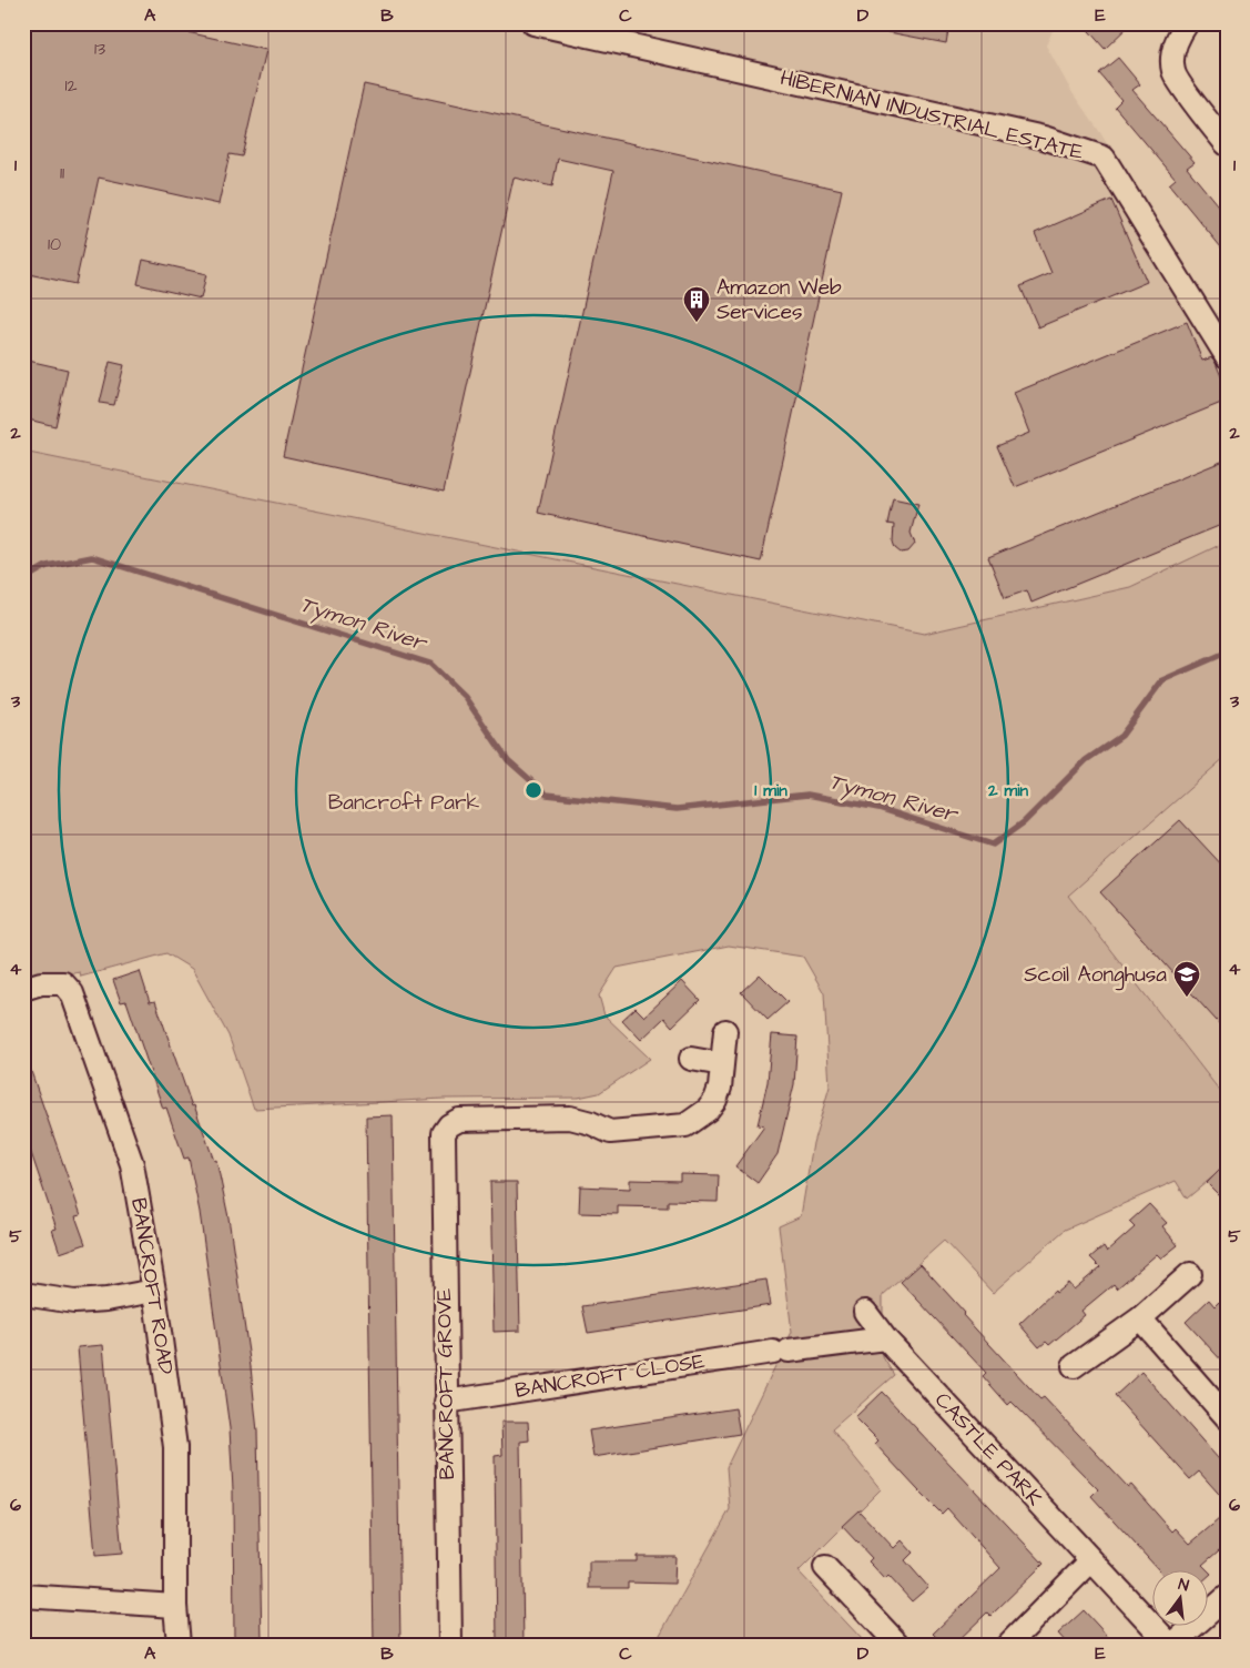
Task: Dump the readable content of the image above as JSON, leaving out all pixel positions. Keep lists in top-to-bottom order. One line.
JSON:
{"streets":{"street":["HIBERNIAN INDUSTRIAL ESTATE","BANCROFT ROAD","BANCROFT CLOSE","BANCROFT GROVE","CASTLE PARK"]},"crossings":[["BANCROFT CLOSE","BANCROFT GROVE"],["BANCROFT CLOSE","CASTLE PARK"]],"water":["Tymon River"],"parks":["Bancroft Park"],"places":{"building":["Amazon Web Services"],"school or university":["Scoil Aonghusa"]},"house_numbers":["13","12","11","10"],"north":"top","grid":{"columns":["A","B","C","D","E"],"rows":["1","2","3","4","5","6"]},"rings":["1 min","2 min"]}
